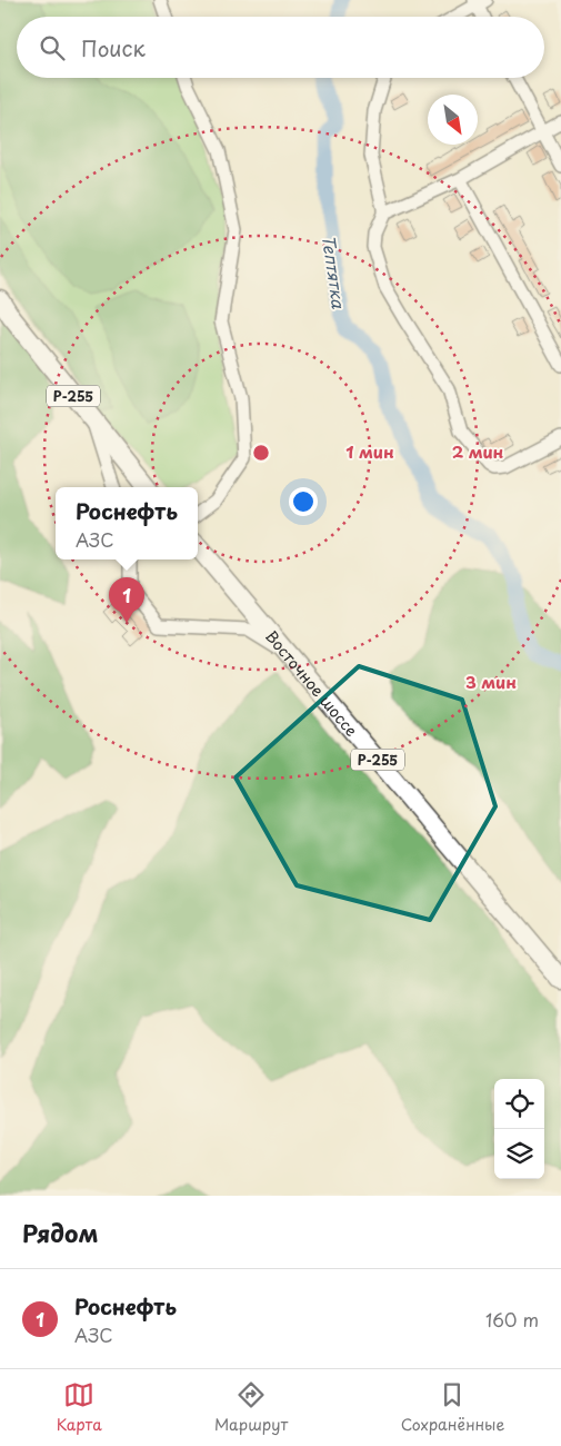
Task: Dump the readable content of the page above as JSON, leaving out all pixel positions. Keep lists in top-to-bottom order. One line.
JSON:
{"streets":{"highway":["Р-255","Восточное шоссе"]},"water":["Тептятка"],"north":"bottom right","page":{"search":"Поиск","popup":["Роснефть","АЗС"],"pins":"1","heading":"Рядом","list":[{"mark":"1","name":"Роснефть","note":"АЗС","value":"160 m"}],"nav":["Карта","Маршрут","Сохранённые"]},"rings":["1 мин","2 мин","3 мин"]}
